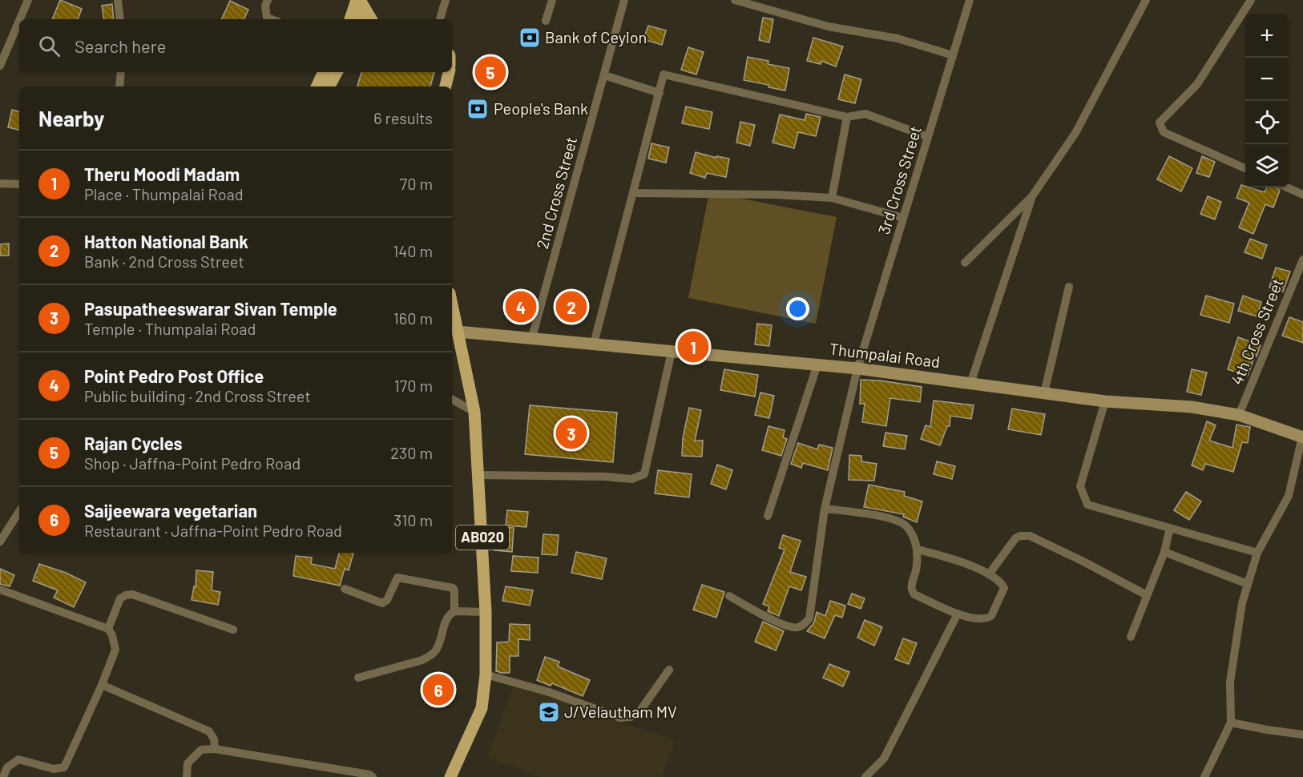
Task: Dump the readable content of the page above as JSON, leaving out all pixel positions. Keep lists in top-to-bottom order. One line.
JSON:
{"streets":{"main road":["AB020"],"street":["3rd Cross Street","2nd Cross Street","4th Cross Street","Thumpalai Road"]},"crossings":[["3rd Cross Street","Thumpalai Road"],["2nd Cross Street","Thumpalai Road"],["4th Cross Street","Thumpalai Road"],["Thumpalai Road","AB020"]],"places":{"bank":["Bank of Ceylon","People's Bank"],"school or university":["J/Velautham MV"]},"page":{"map_buttons":["+","−"],"search":"Search here","pins":["5","2","4","1","3","6"],"heading":["Nearby","6 results"],"list":[{"mark":"1","name":"Theru Moodi Madam","note":"Place · Thumpalai Road","value":"70 m"},{"mark":"2","name":"Hatton National Bank","note":"Bank · 2nd Cross Street","value":"140 m"},{"mark":"3","name":"Pasupatheeswarar Sivan Temple","note":"Temple · Thumpalai Road","value":"160 m"},{"mark":"4","name":"Point Pedro Post Office","note":"Public building · 2nd Cross Street","value":"170 m"},{"mark":"5","name":"Rajan Cycles","note":"Shop · Jaffna-Point Pedro Road","value":"230 m"},{"mark":"6","name":"Saijeewara vegetarian","note":"Restaurant · Jaffna-Point Pedro Road","value":"310 m"}]}}
